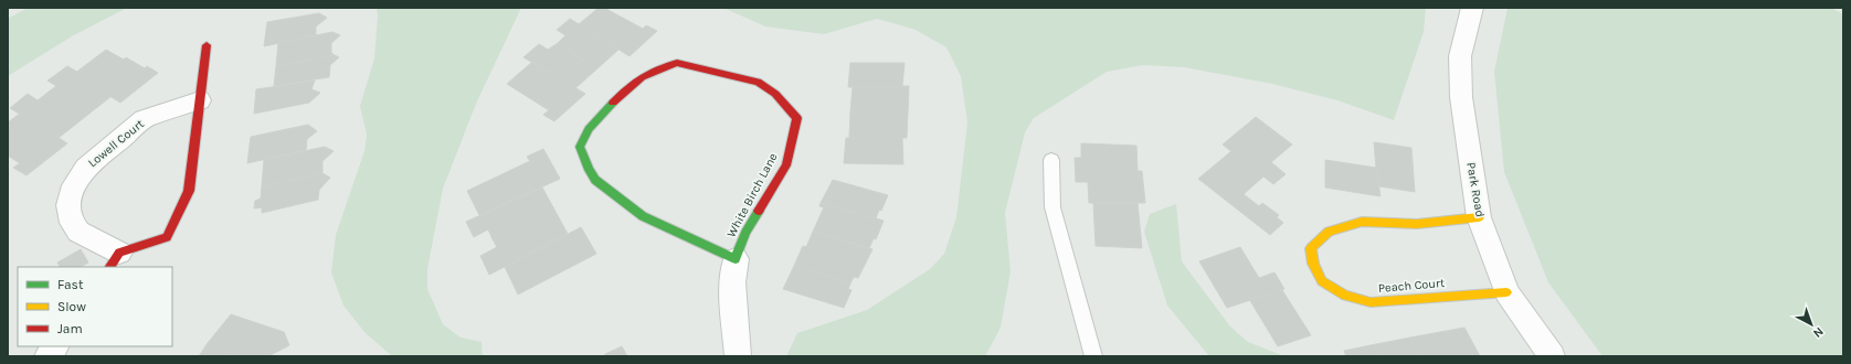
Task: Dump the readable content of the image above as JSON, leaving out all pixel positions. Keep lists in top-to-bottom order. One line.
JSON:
{"streets":{"street":["Lowell Court","Park Road","White Birch Lane","Peach Court"]},"crossings":[["Park Road","Peach Court"]],"legend":["Fast","Slow","Jam"],"north":"bottom right"}
